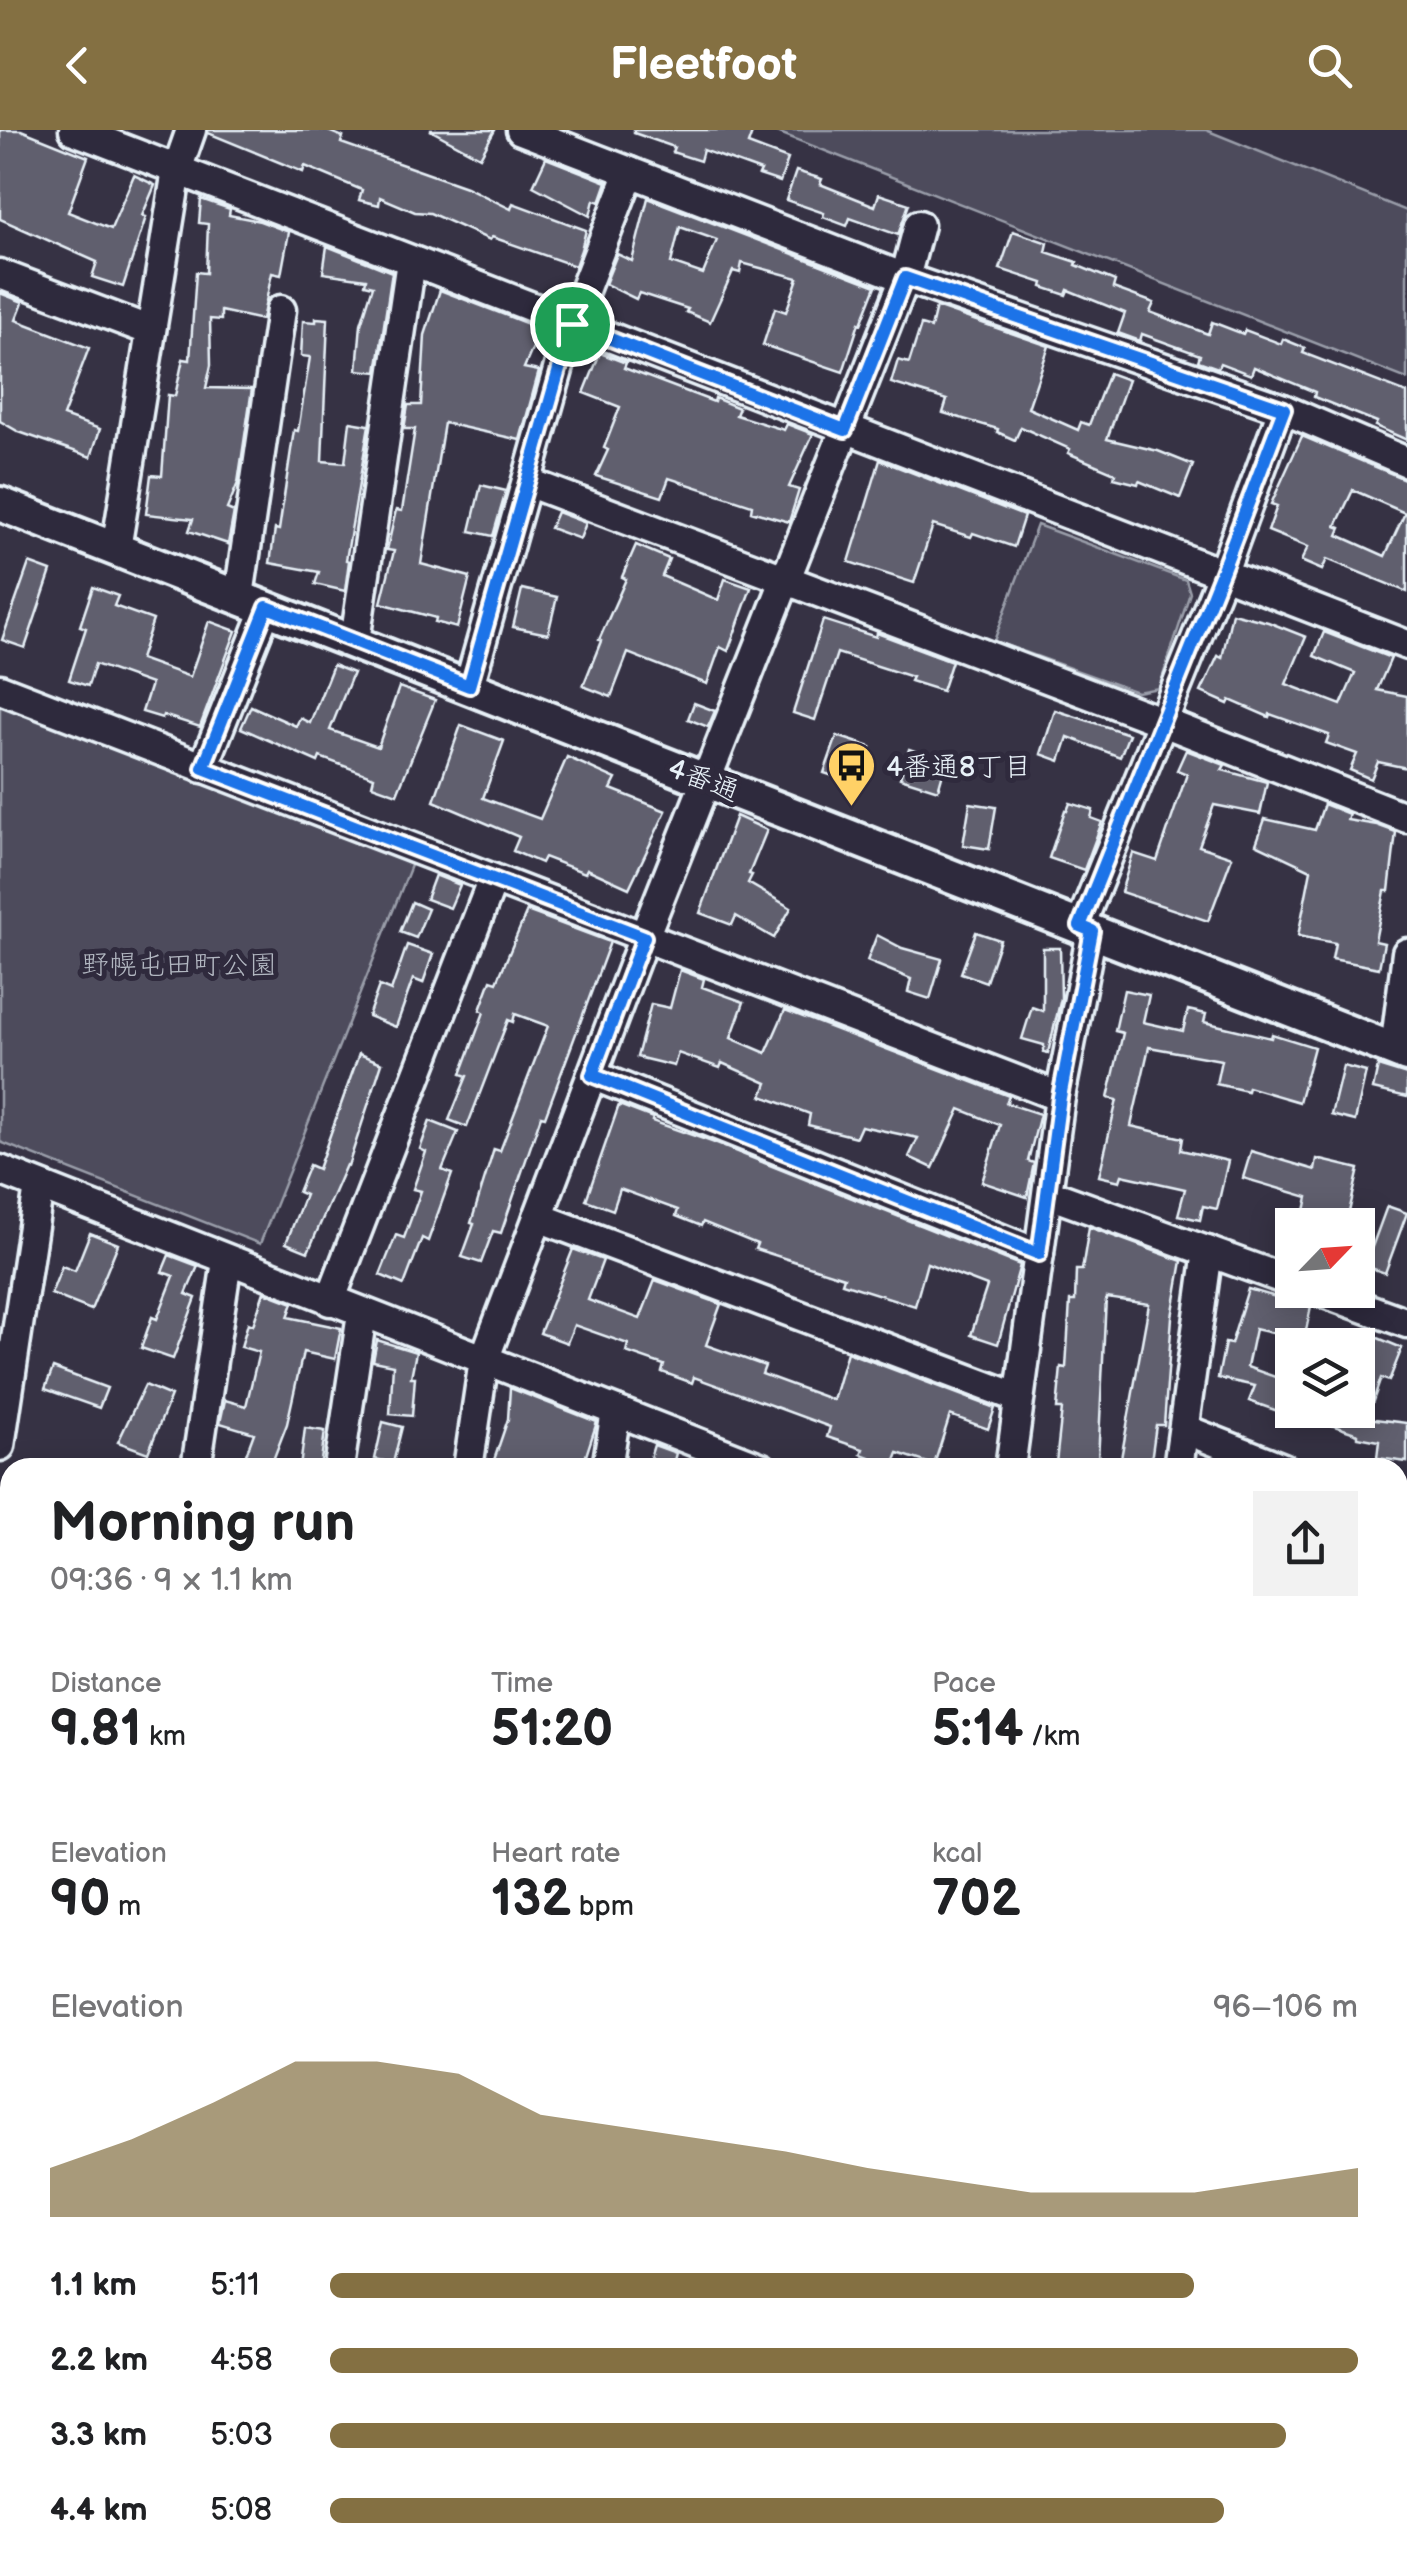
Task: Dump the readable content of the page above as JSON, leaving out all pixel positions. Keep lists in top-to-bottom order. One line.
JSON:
{"streets":{"street":["4番通"]},"parks":["野幌屯田町公園"],"places":{"bus stop":["4番通8丁目"]},"north":"top right","page":{"header":"Fleetfoot","heading":["Morning run","09:36 · 9 × 1.1 km"],"stats":[["Distance","9.81 km"],["Time","51:20"],["Pace","5:14 /km"],["Elevation","90 m"],["Heart rate","132 bpm"],["kcal","702"]],"chart":["Elevation","96–106 m"],"list":[{"name":"1.1 km","note":"5:11"},{"name":"2.2 km","note":"4:58"},{"name":"3.3 km","note":"5:03"},{"name":"4.4 km","note":"5:08"}]}}
